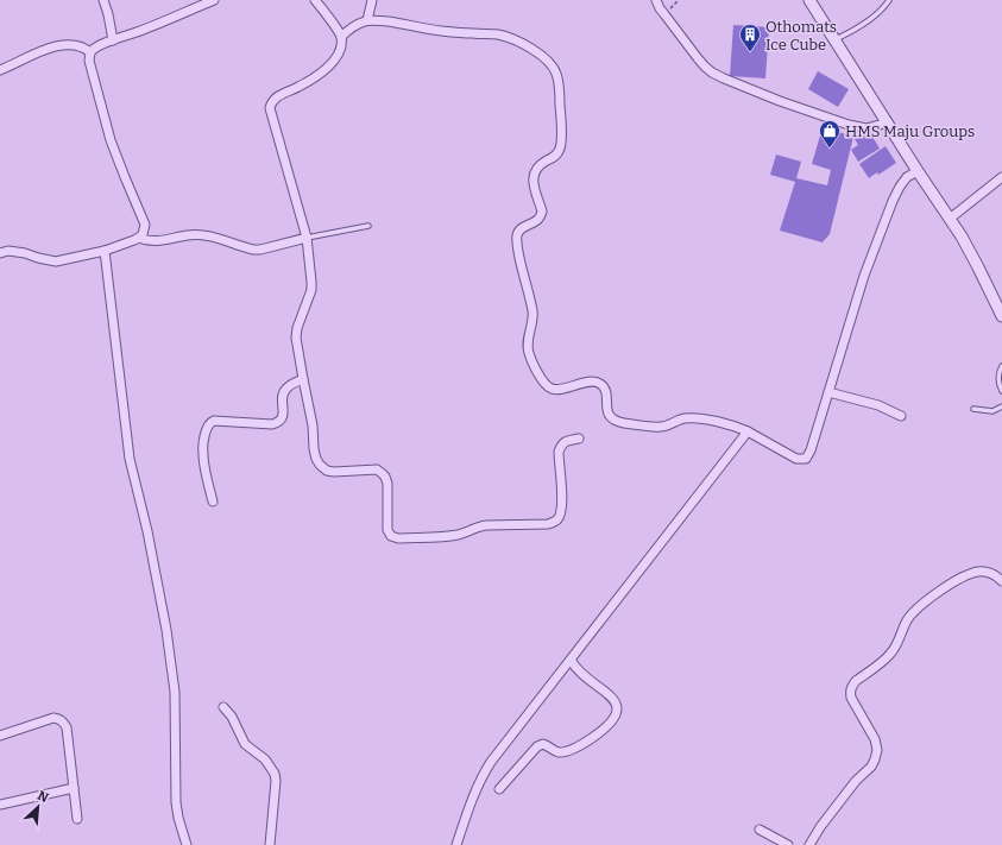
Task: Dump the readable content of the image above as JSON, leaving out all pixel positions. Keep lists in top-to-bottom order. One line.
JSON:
{"places":{"building":["Othomats Ice Cube"],"shop":["HMS Maju Groups"]},"north":"top right"}
